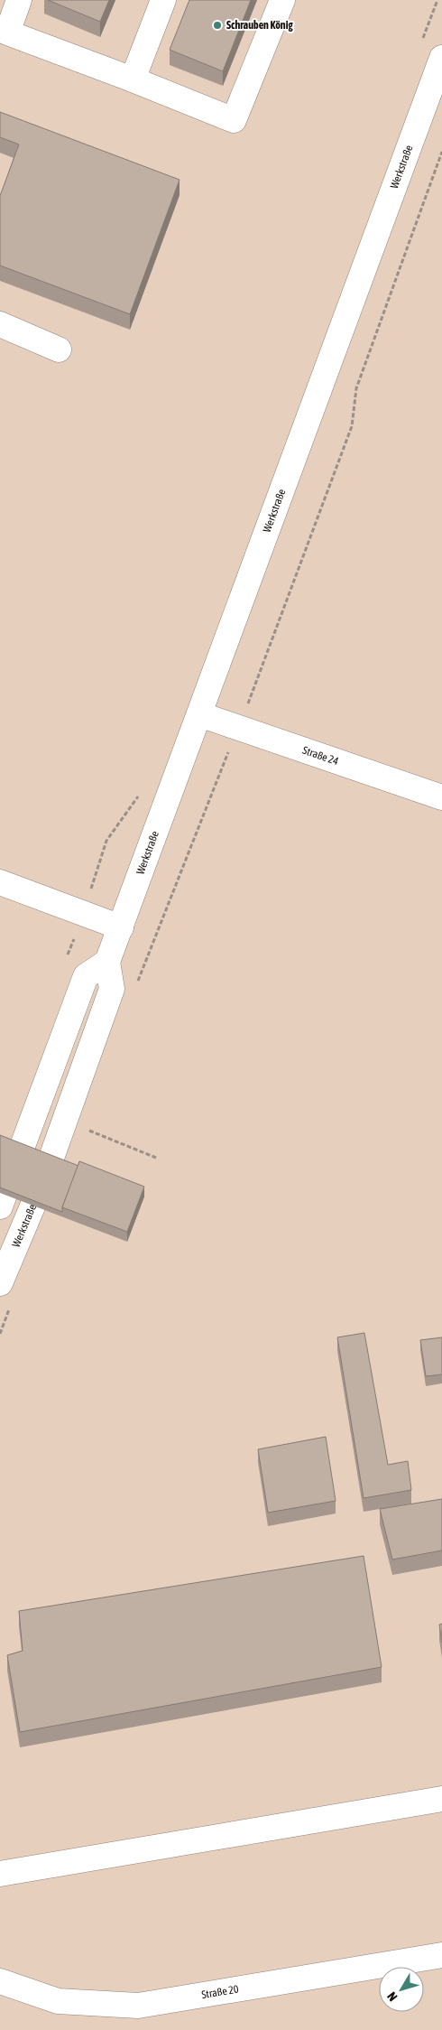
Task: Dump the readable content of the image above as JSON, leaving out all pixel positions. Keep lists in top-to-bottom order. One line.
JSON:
{"streets":{"street":["Werkstraße","Straße 24","Straße 20"]},"crossings":[["Werkstraße","Straße 24"]],"places":["Schrauben König"],"north":"bottom left"}
